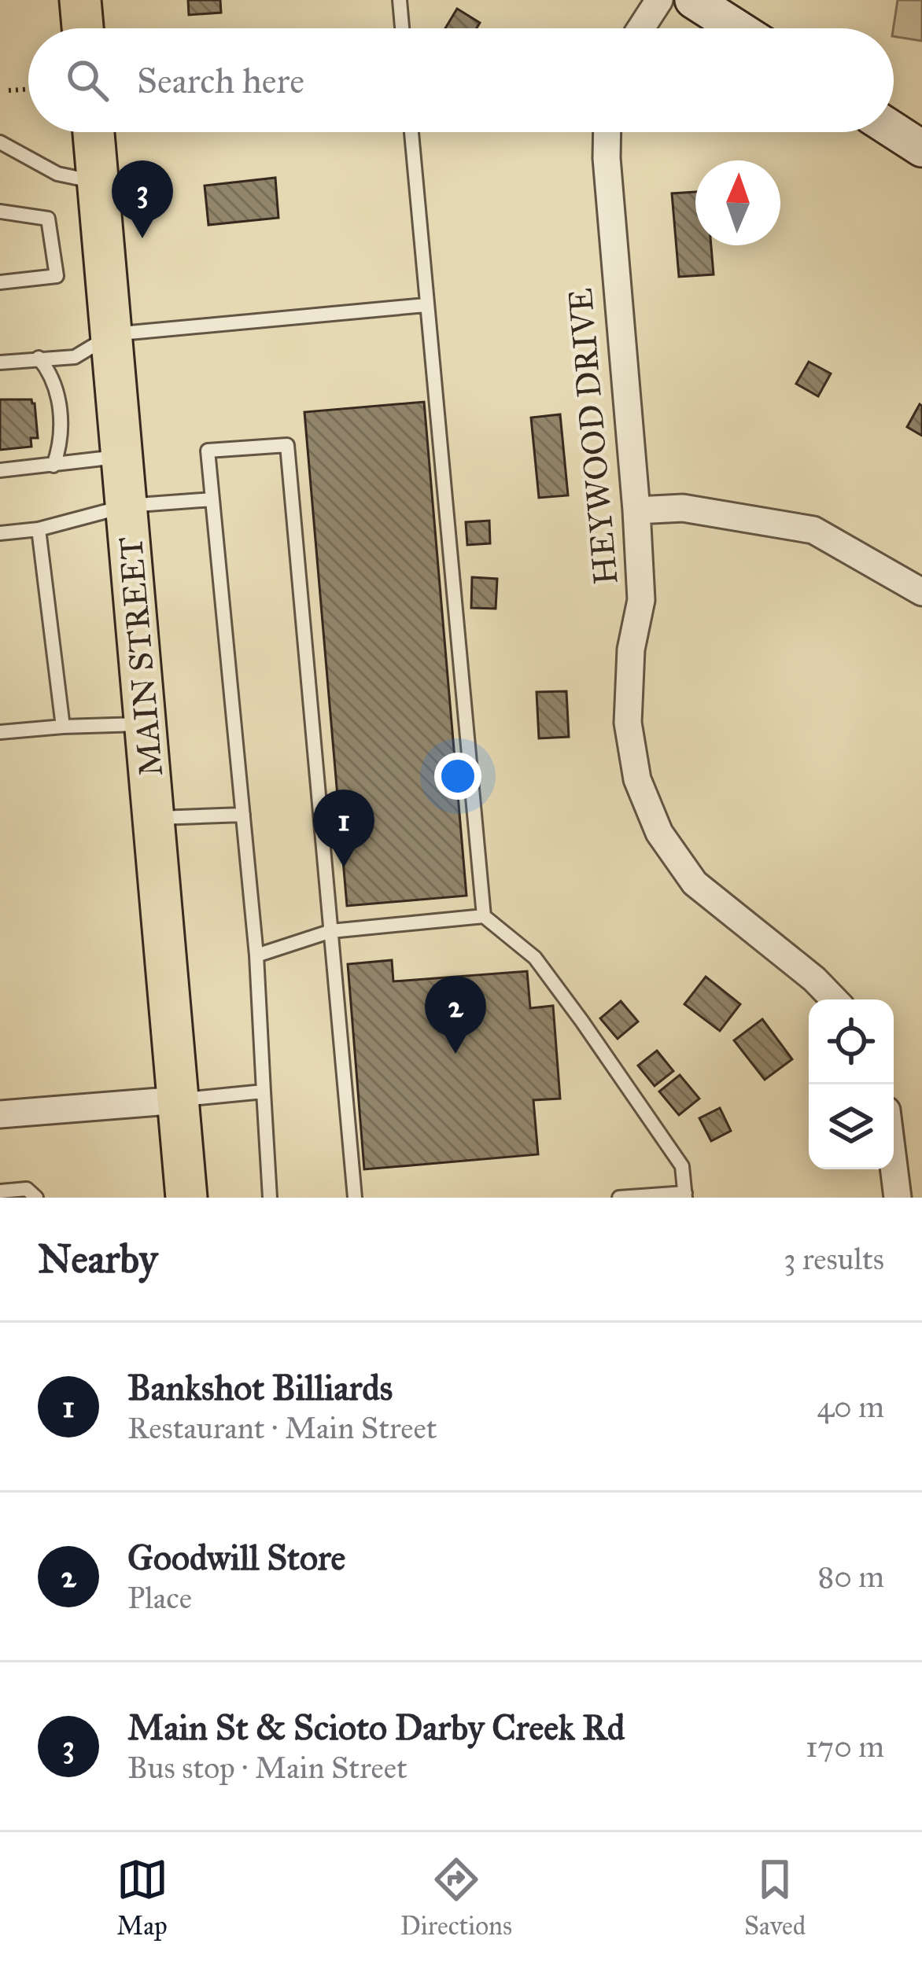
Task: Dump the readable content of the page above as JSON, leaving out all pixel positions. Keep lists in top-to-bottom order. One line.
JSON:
{"streets":{"main road":["MAIN STREET"],"street":["HEYWOOD DRIVE"]},"north":"top","page":{"search":"Search here","pins":["3","1","2"],"heading":["Nearby","3 results"],"list":[{"mark":"1","name":"Bankshot Billiards","note":"Restaurant · Main Street","value":"40 m"},{"mark":"2","name":"Goodwill Store","note":"Place","value":"80 m"},{"mark":"3","name":"Main St & Scioto Darby Creek Rd","note":"Bus stop · Main Street","value":"170 m"}],"nav":["Map","Directions","Saved"]}}
